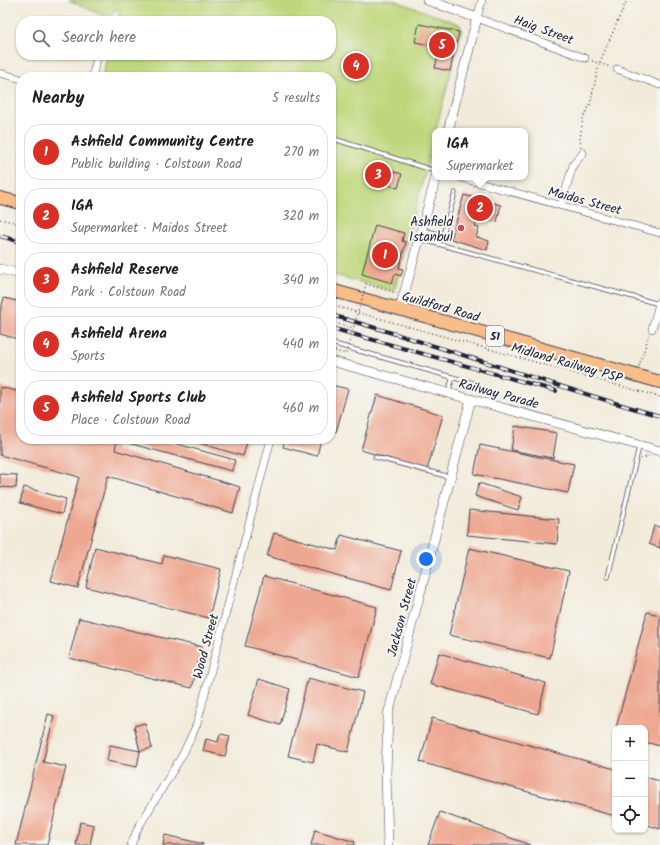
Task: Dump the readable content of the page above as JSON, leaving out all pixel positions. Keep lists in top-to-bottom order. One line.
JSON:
{"streets":{"highway":["Guildford Road","51"],"street":["Haig Street","Maidos Street","Railway Parade","Jackson Street","Wood Street"],"path":["Midland Railway PSP"]},"crossings":[["Railway Parade","Jackson Street"]],"places":["Ashfield Istanbul"],"page":{"search":"Search here","pins":["5","4","3","2","1"],"heading":["Nearby","5 results"],"list":[{"mark":"1","name":"Ashfield Community Centre","note":"Public building · Colstoun Road","value":"270 m"},{"mark":"2","name":"IGA","note":"Supermarket · Maidos Street","value":"320 m"},{"mark":"3","name":"Ashfield Reserve","note":"Park · Colstoun Road","value":"340 m"},{"mark":"4","name":"Ashfield Arena","note":"Sports","value":"440 m"},{"mark":"5","name":"Ashfield Sports Club","note":"Place · Colstoun Road","value":"460 m"}],"popup":["IGA","Supermarket"],"map_buttons":["+","−"]}}
